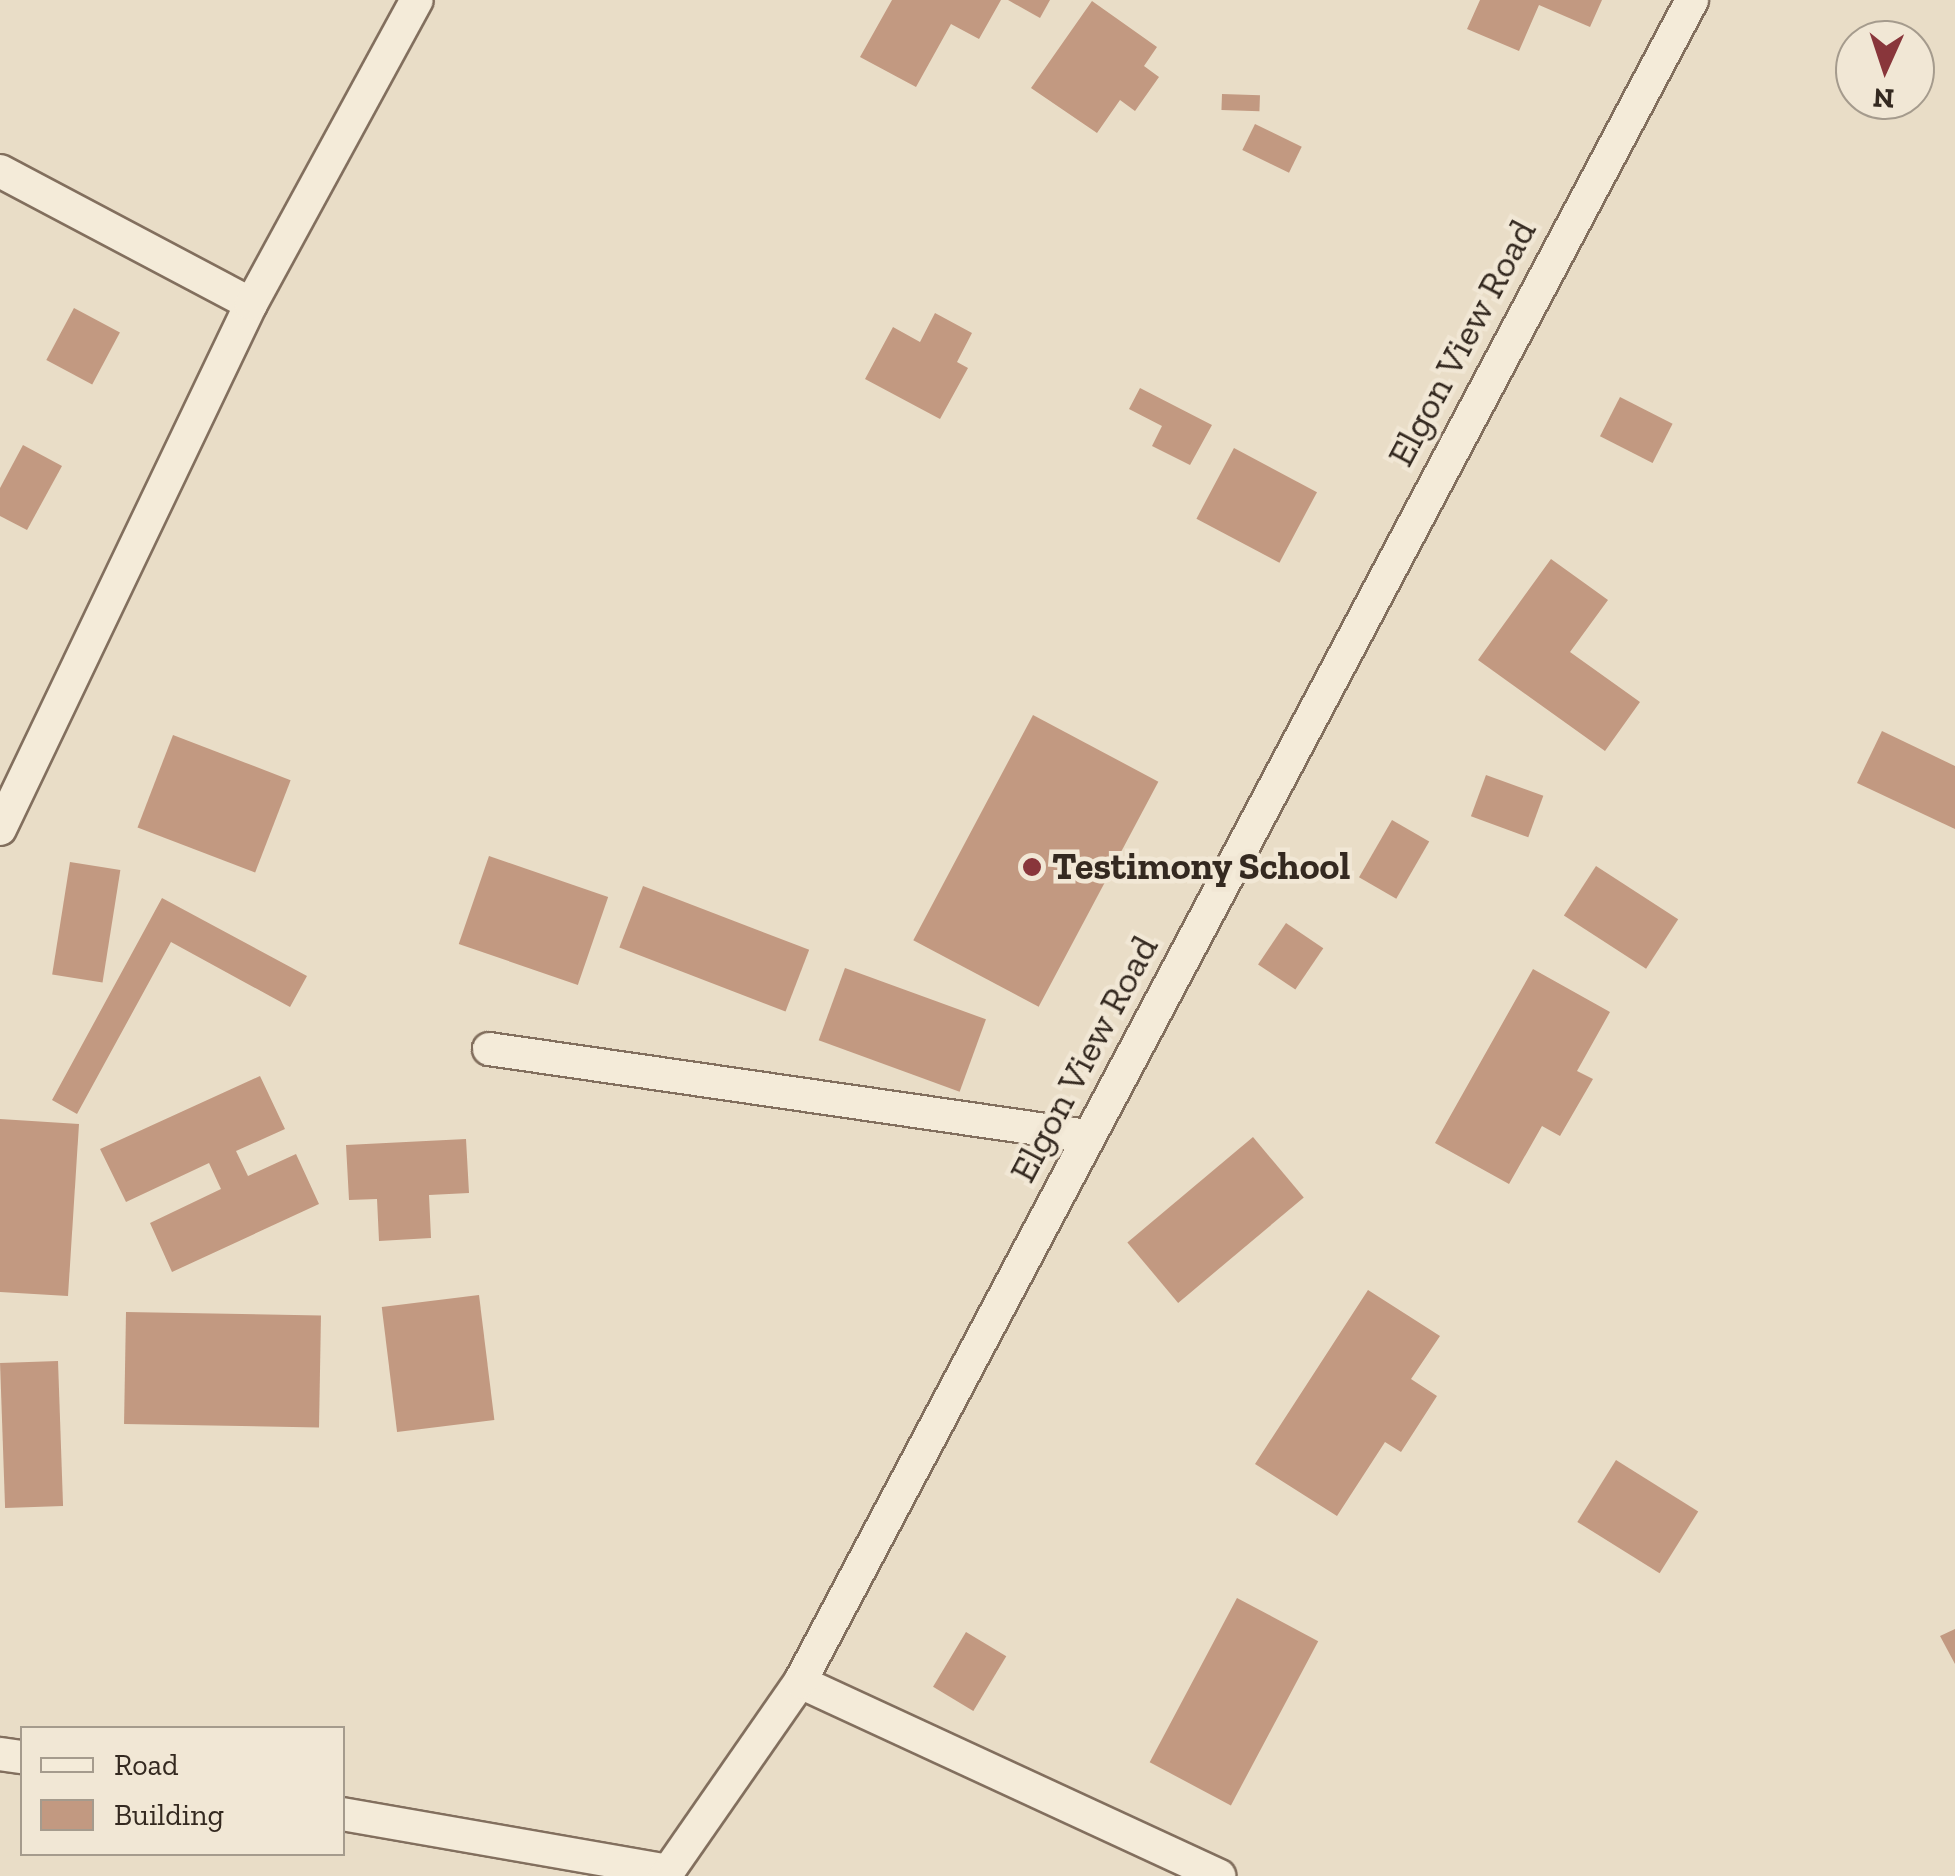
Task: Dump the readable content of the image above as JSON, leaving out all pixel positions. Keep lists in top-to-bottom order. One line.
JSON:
{"streets":{"street":["Elgon View Road"]},"places":["Testimony School"],"legend":["Road","Building"],"north":"bottom"}
